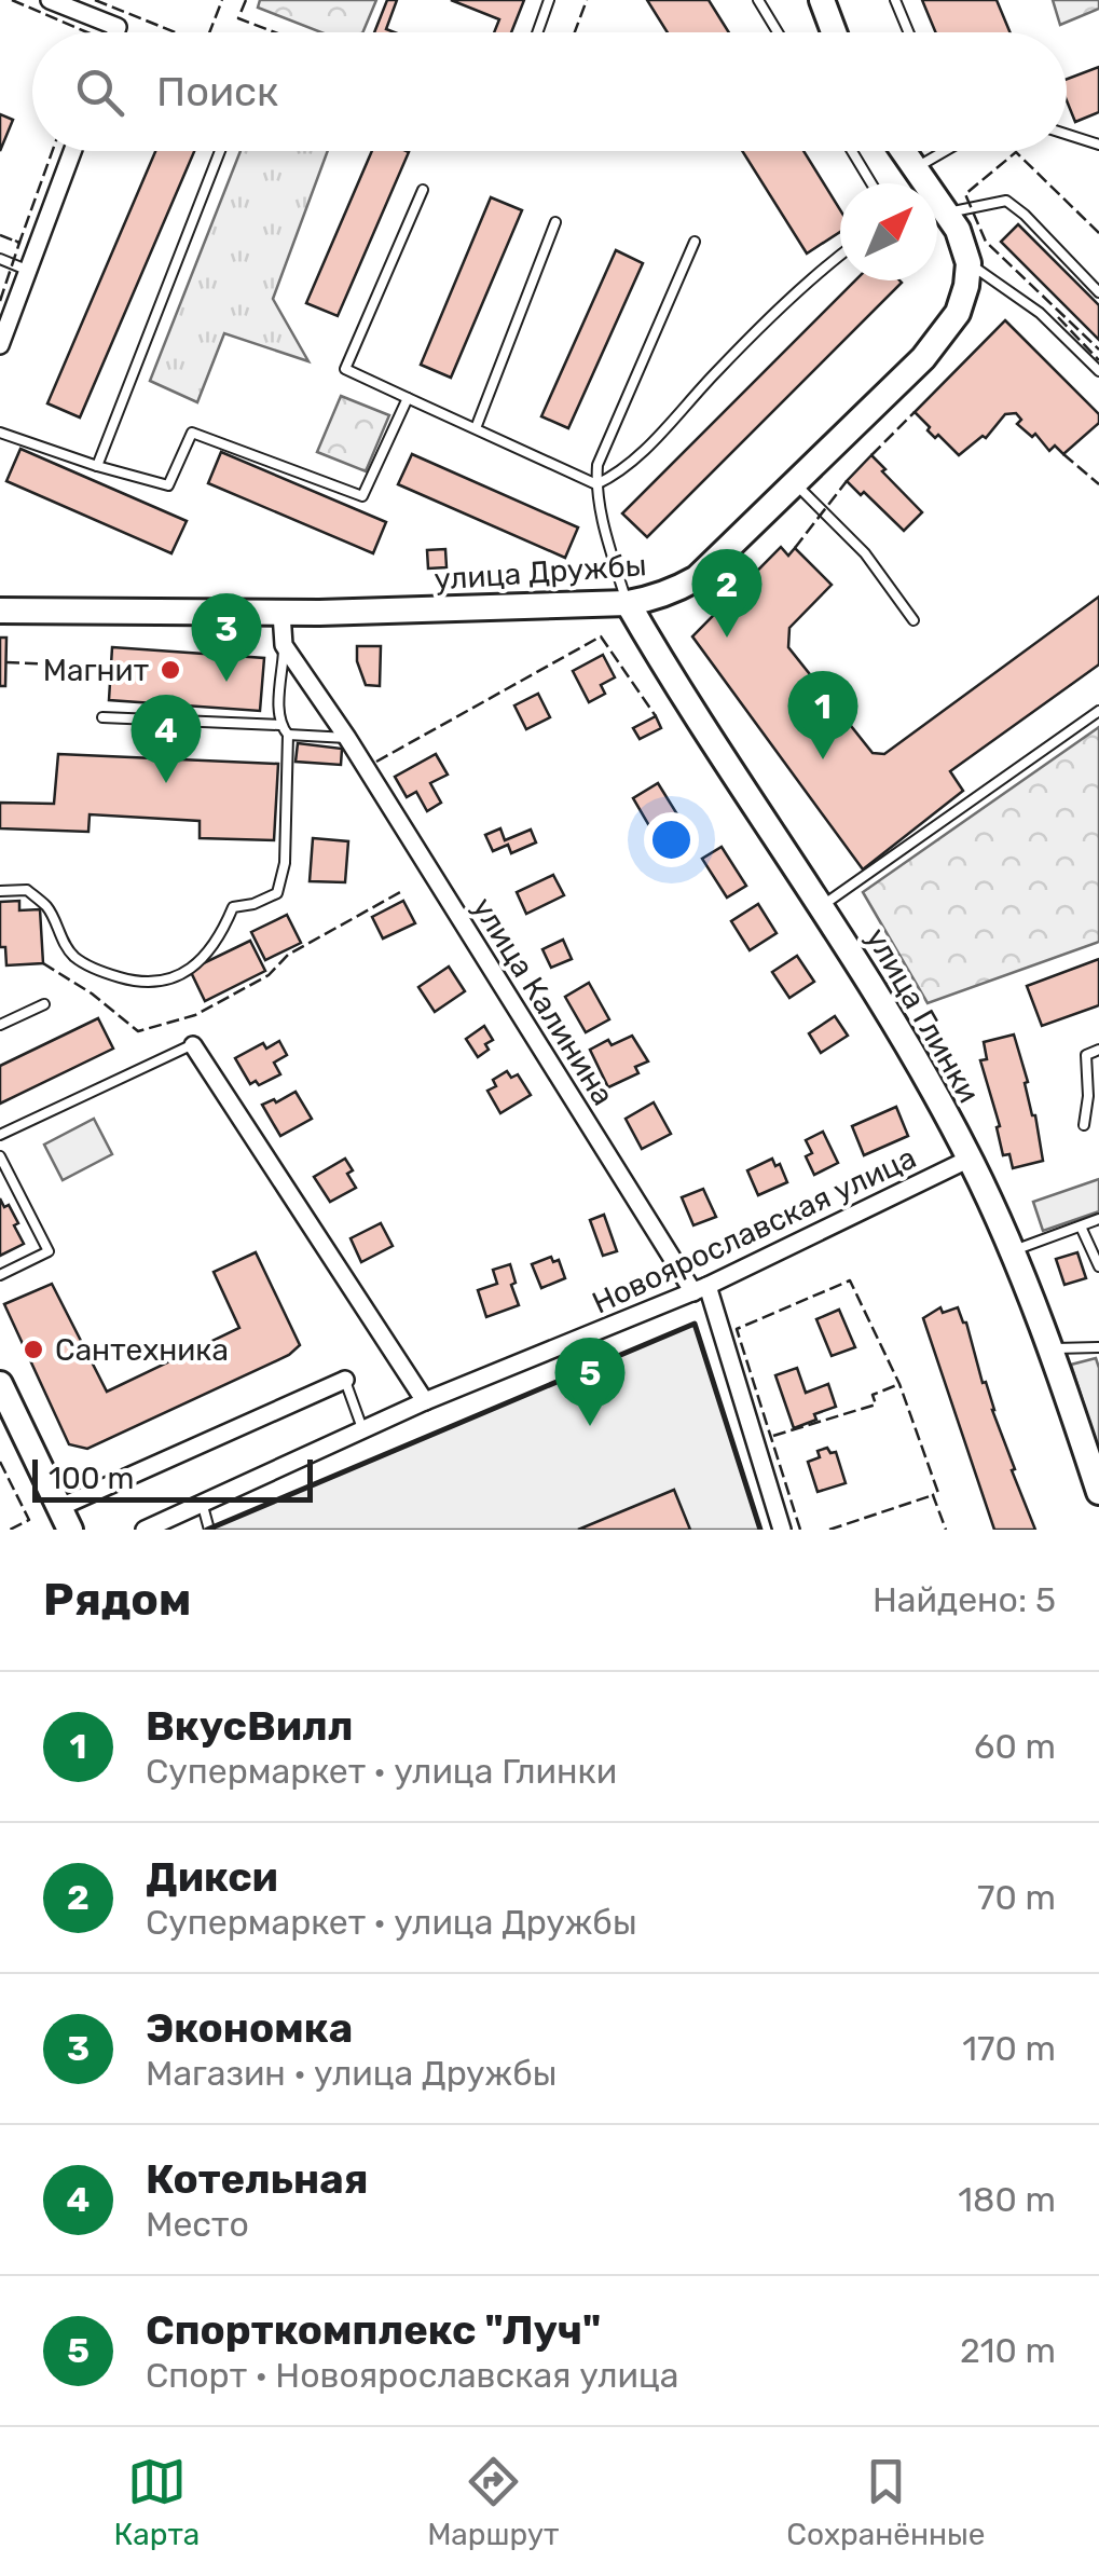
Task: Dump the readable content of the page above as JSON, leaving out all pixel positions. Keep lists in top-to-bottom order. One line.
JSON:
{"streets":{"street":["улица Дружбы","улица Калинина","улица Глинки","Новоярославская улица"]},"crossings":[["улица Дружбы","улица Глинки"],["улица Калинина","Новоярославская улица"],["улица Глинки","Новоярославская улица"]],"places":["Магнит","Сантехника"],"scale_bar":"100 m","north":"top right","page":{"search":"Поиск","pins":["2","3","1","4","5"],"scale":"100 m","heading":["Рядом","Найдено: 5"],"list":[{"mark":"1","name":"ВкусВилл","note":"Супермаркет · улица Глинки","value":"60 m"},{"mark":"2","name":"Дикси","note":"Супермаркет · улица Дружбы","value":"70 m"},{"mark":"3","name":"Экономка","note":"Магазин · улица Дружбы","value":"170 m"},{"mark":"4","name":"Котельная","note":"Место","value":"180 m"},{"mark":"5","name":"Спорткомплекс \"Луч\"","note":"Спорт · Новоярославская улица","value":"210 m"}],"nav":["Карта","Маршрут","Сохранённые"]}}
